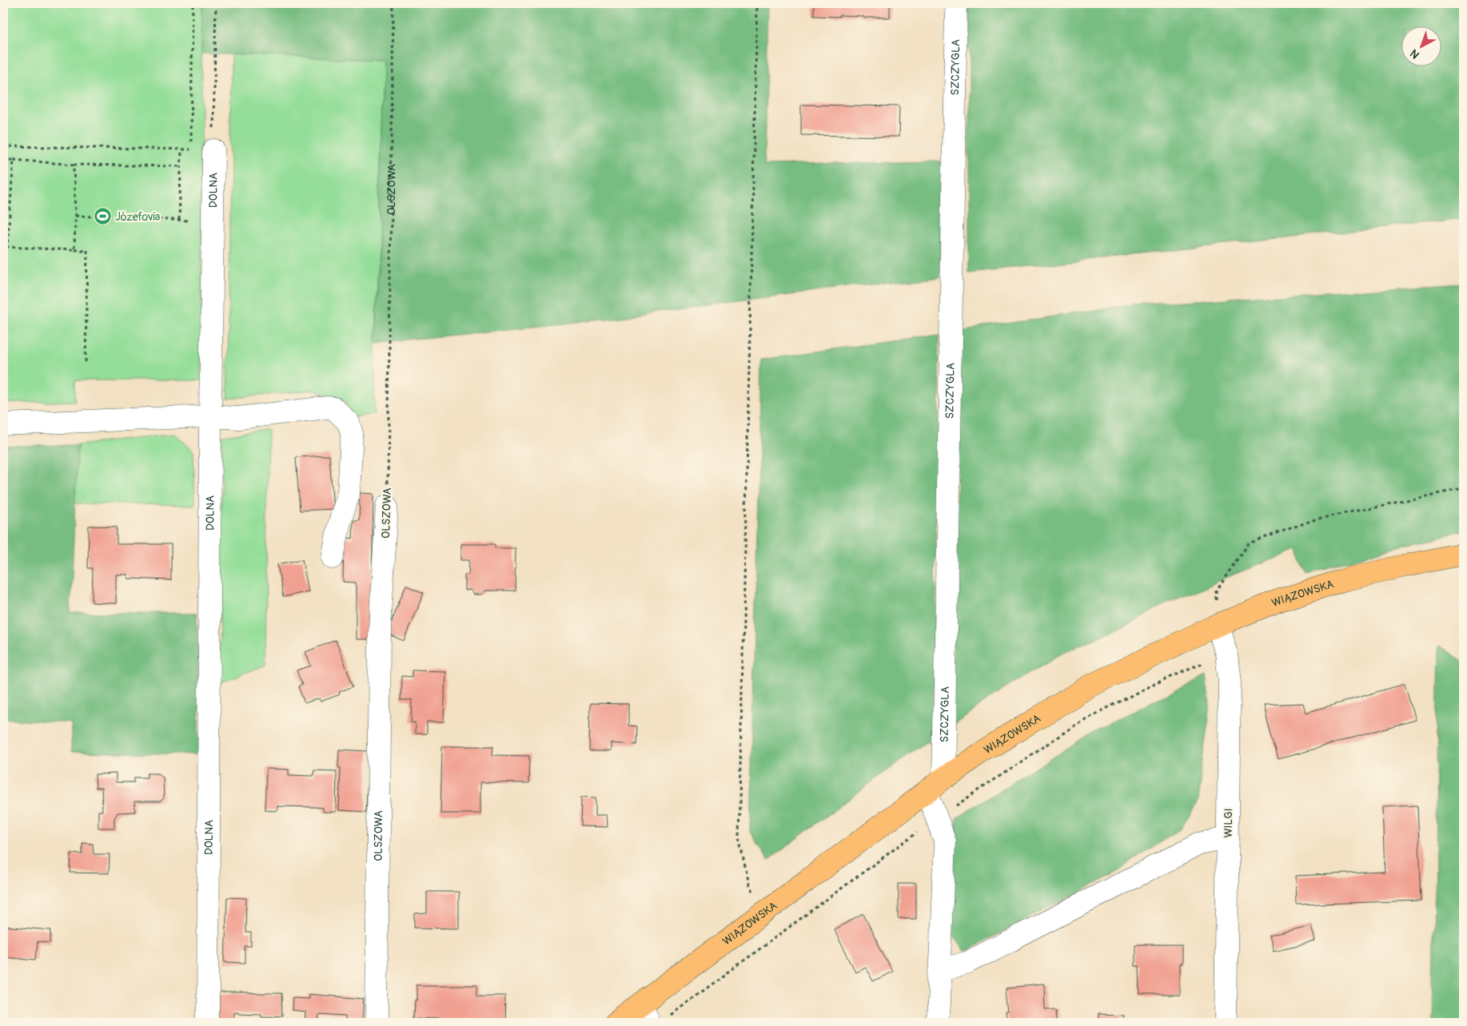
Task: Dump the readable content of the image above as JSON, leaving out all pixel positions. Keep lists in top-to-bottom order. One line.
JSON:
{"streets":{"main road":["WIĄZOWSKA"],"street":["SZCZYGLA","DOLNA","OLSZOWA","WILGI"]},"crossings":[["SZCZYGLA","WIĄZOWSKA"],["WIĄZOWSKA","WILGI"]],"places":{"sports":["Józefovia"]},"north":"bottom left"}
